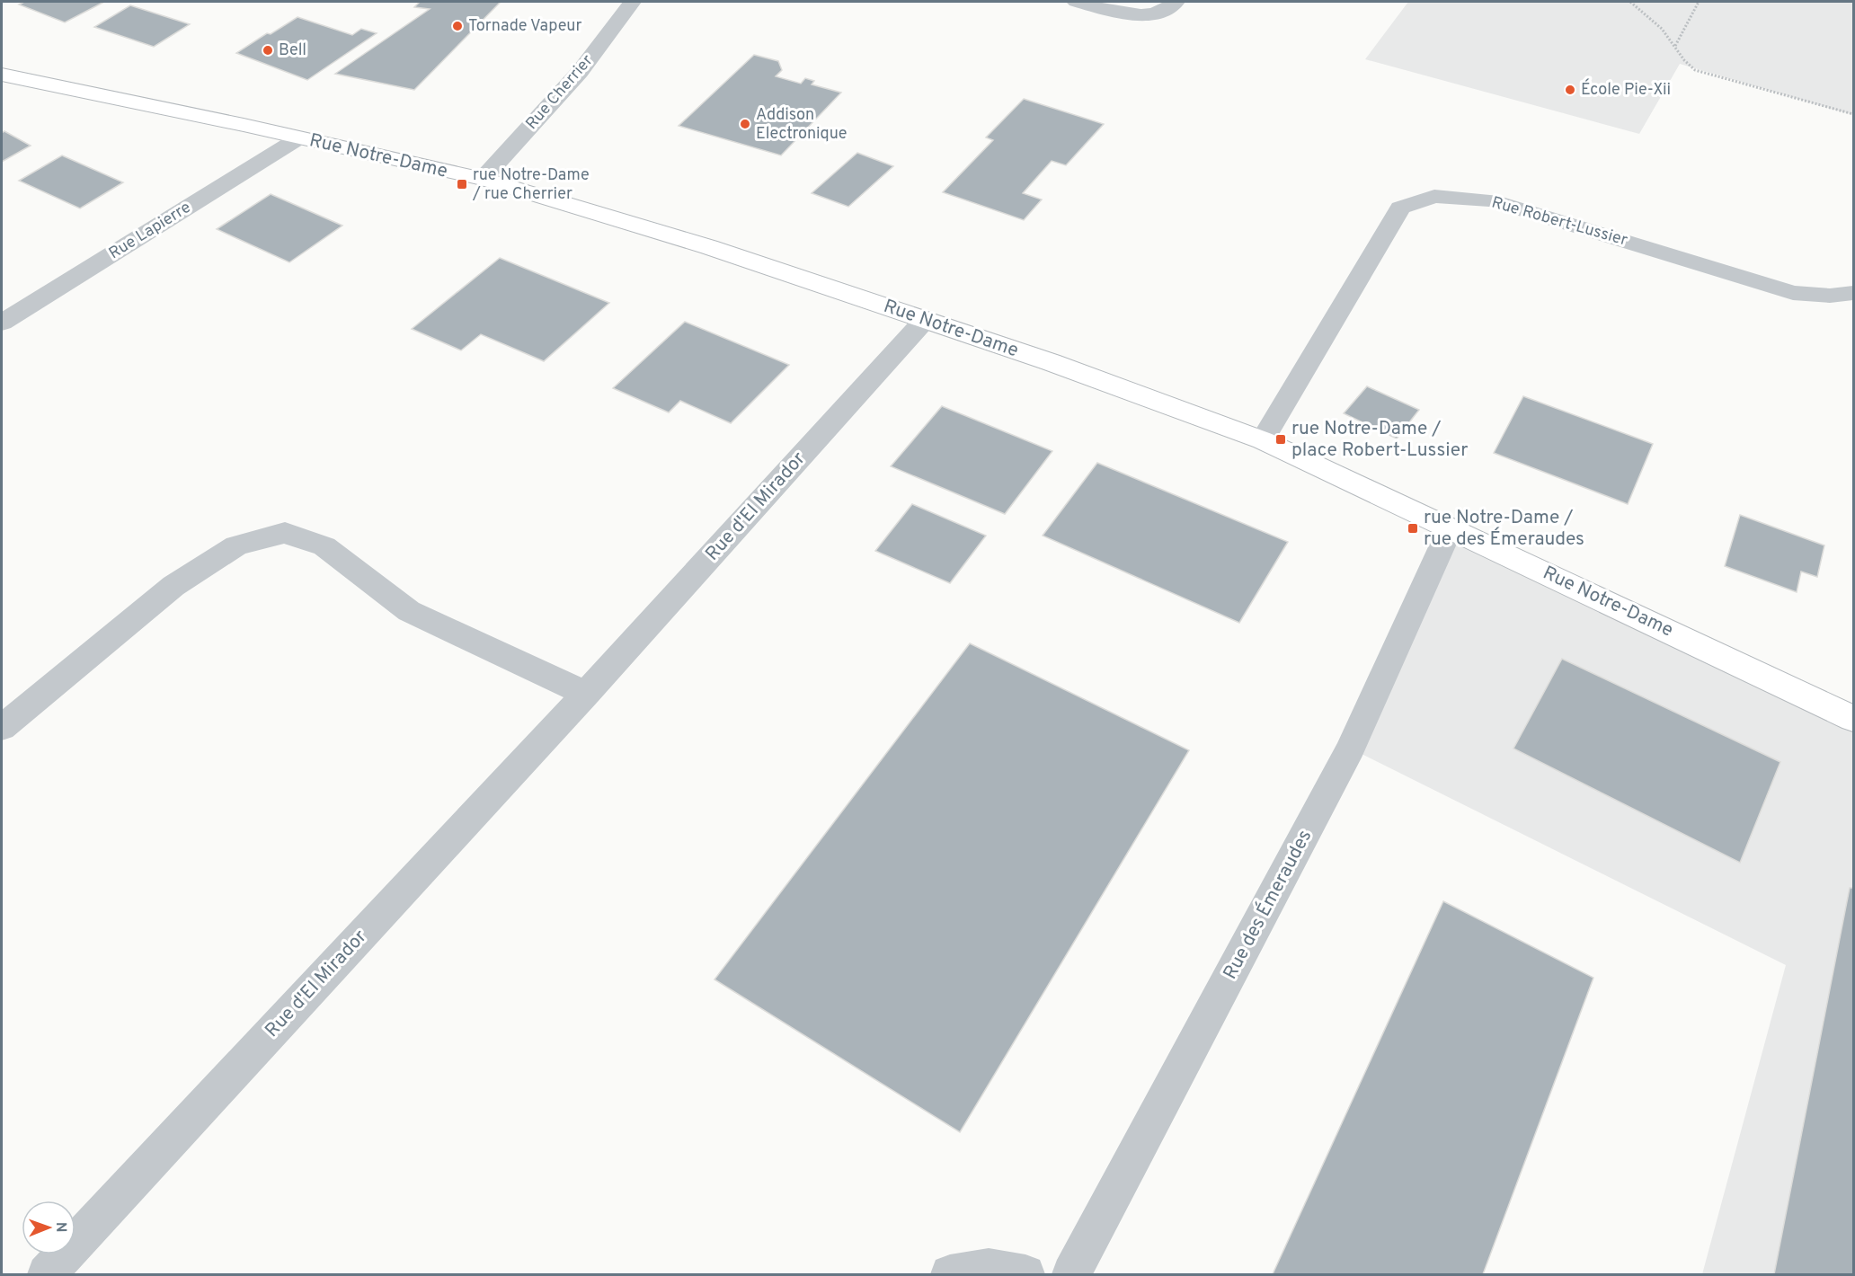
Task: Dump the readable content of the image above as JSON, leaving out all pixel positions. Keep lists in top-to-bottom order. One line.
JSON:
{"streets":{"main road":["Rue Notre-Dame"],"street":["Rue Cherrier","Rue Robert-Lussier","Rue Lapierre","Rue d'El Mirador","Rue des Émeraudes"]},"crossings":[["Rue Cherrier","Rue Notre-Dame"],["Rue Notre-Dame","Rue Robert-Lussier"],["Rue Notre-Dame","Rue Lapierre"],["Rue Notre-Dame","Rue d'El Mirador"],["Rue Notre-Dame","Rue des Émeraudes"]],"places":{"other":["Tornade Vapeur","Bell","École Pie-Xii","Addison Electronique"],"transit":["rue Notre-Dame / rue Cherrier","rue Notre-Dame / place Robert-Lussier","rue Notre-Dame / rue des Émeraudes"]},"north":"right"}
